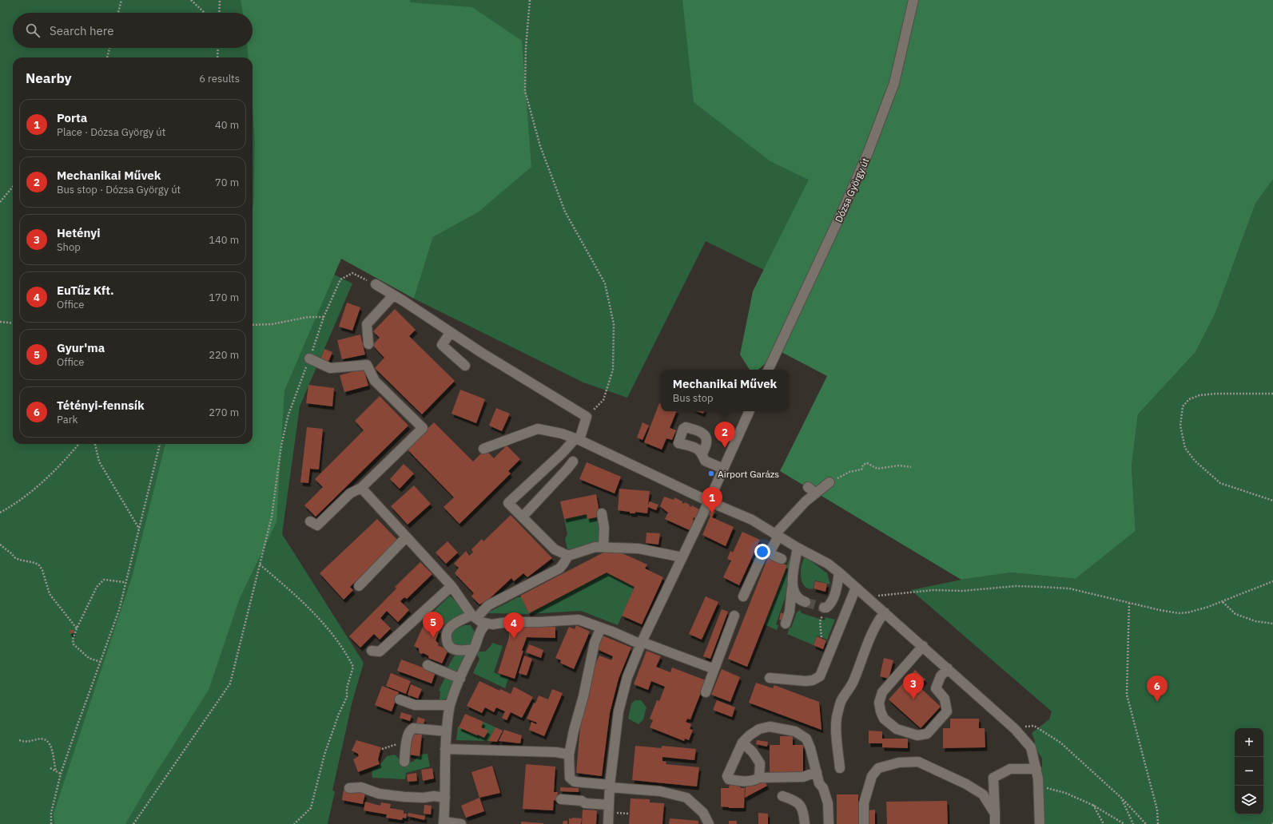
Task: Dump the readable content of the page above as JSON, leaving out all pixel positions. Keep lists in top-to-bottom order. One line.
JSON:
{"streets":{"street":["Dózsa György út"]},"places":["Airport Garázs"],"page":{"search":"Search here","heading":["Nearby","6 results"],"list":[{"mark":"1","name":"Porta","note":"Place · Dózsa György út","value":"40 m"},{"mark":"2","name":"Mechanikai Művek","note":"Bus stop · Dózsa György út","value":"70 m"},{"mark":"3","name":"Hetényi","note":"Shop","value":"140 m"},{"mark":"4","name":"EuTűz Kft.","note":"Office","value":"170 m"},{"mark":"5","name":"Gyur'ma","note":"Office","value":"220 m"},{"mark":"6","name":"Tétényi-fennsík","note":"Park","value":"270 m"}],"popup":["Mechanikai Művek","Bus stop"],"pins":["2","1","5","4","3","6"],"map_buttons":["+","−"]}}
